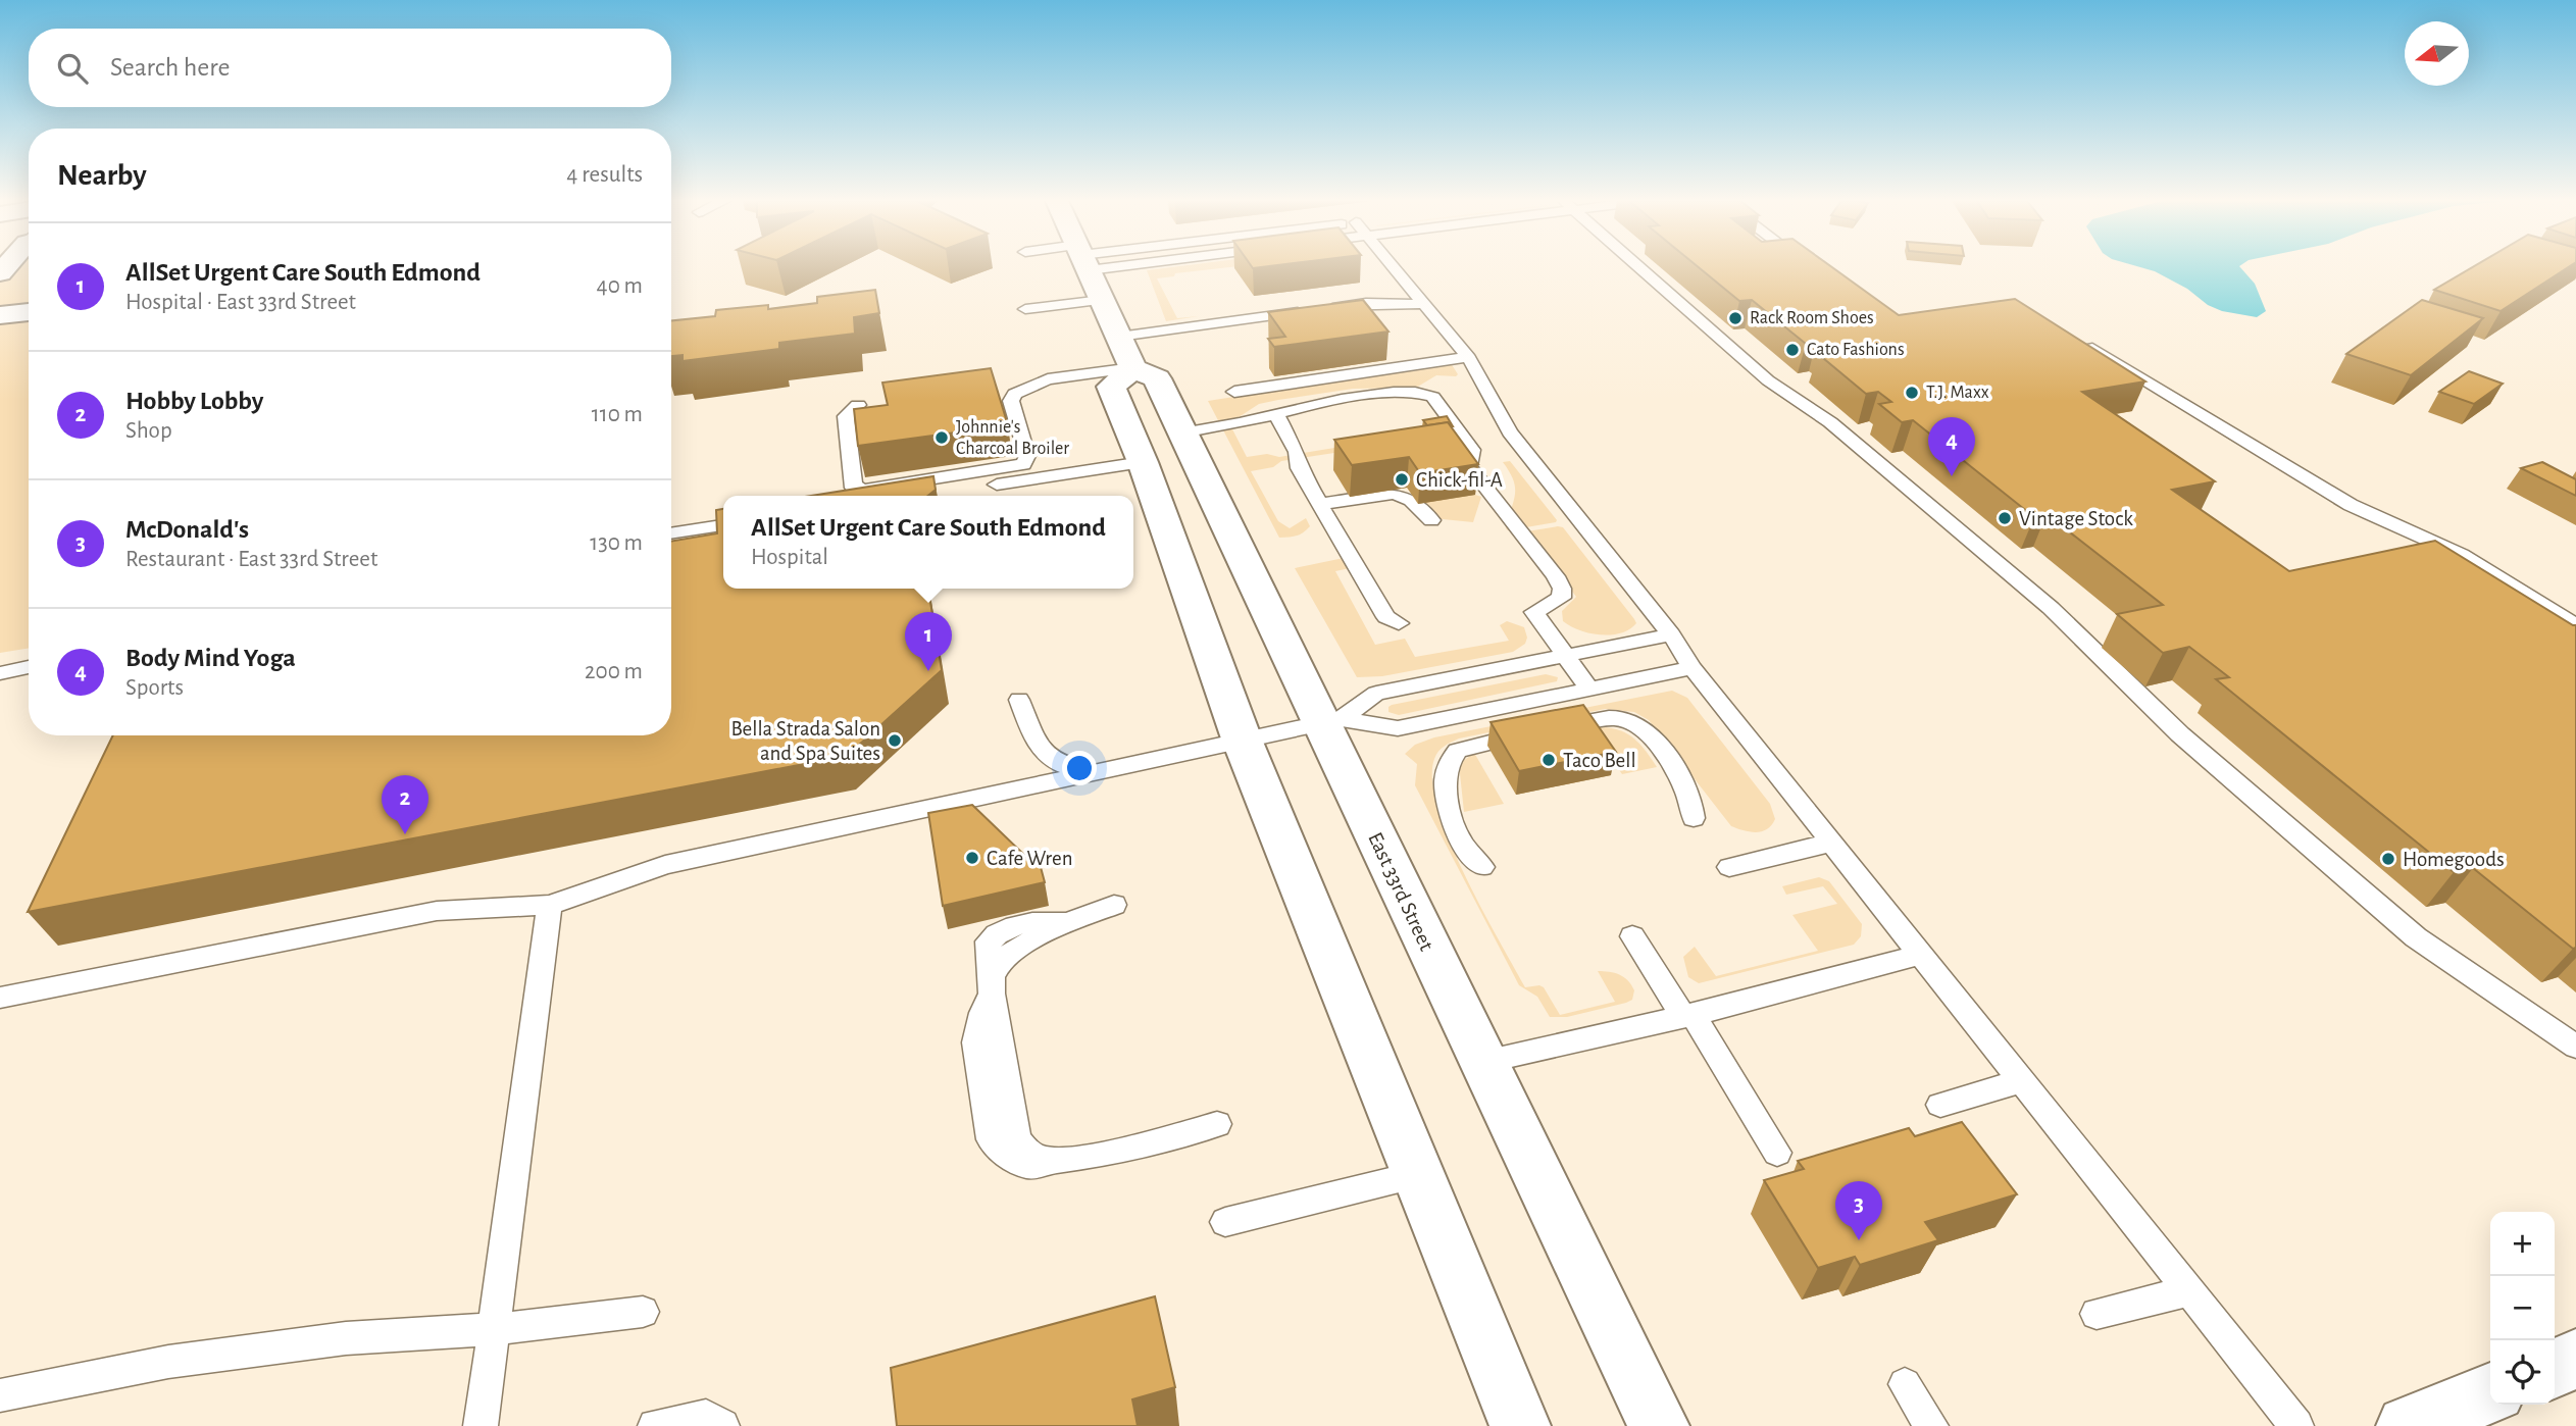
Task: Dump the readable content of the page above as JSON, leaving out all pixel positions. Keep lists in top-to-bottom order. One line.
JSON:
{"streets":{"main road":["East 33rd Street"]},"places":["Rack Room Shoes","Cato Fashions","T.J. Maxx","Johnnie's Charcoal Broiler","Chick-fil-A","Vintage Stock","Bella Strada Salon and Spa Suites","Taco Bell","Cafe Wren","Homegoods"],"north":"left","page":{"search":"Search here","heading":["Nearby","4 results"],"list":[{"mark":"1","name":"AllSet Urgent Care South Edmond","note":"Hospital · East 33rd Street","value":"40 m"},{"mark":"2","name":"Hobby Lobby","note":"Shop","value":"110 m"},{"mark":"3","name":"McDonald's","note":"Restaurant · East 33rd Street","value":"130 m"},{"mark":"4","name":"Body Mind Yoga","note":"Sports","value":"200 m"}],"pins":["4","1","2","3"],"popup":["AllSet Urgent Care South Edmond","Hospital"],"map_buttons":["+","−"]}}
